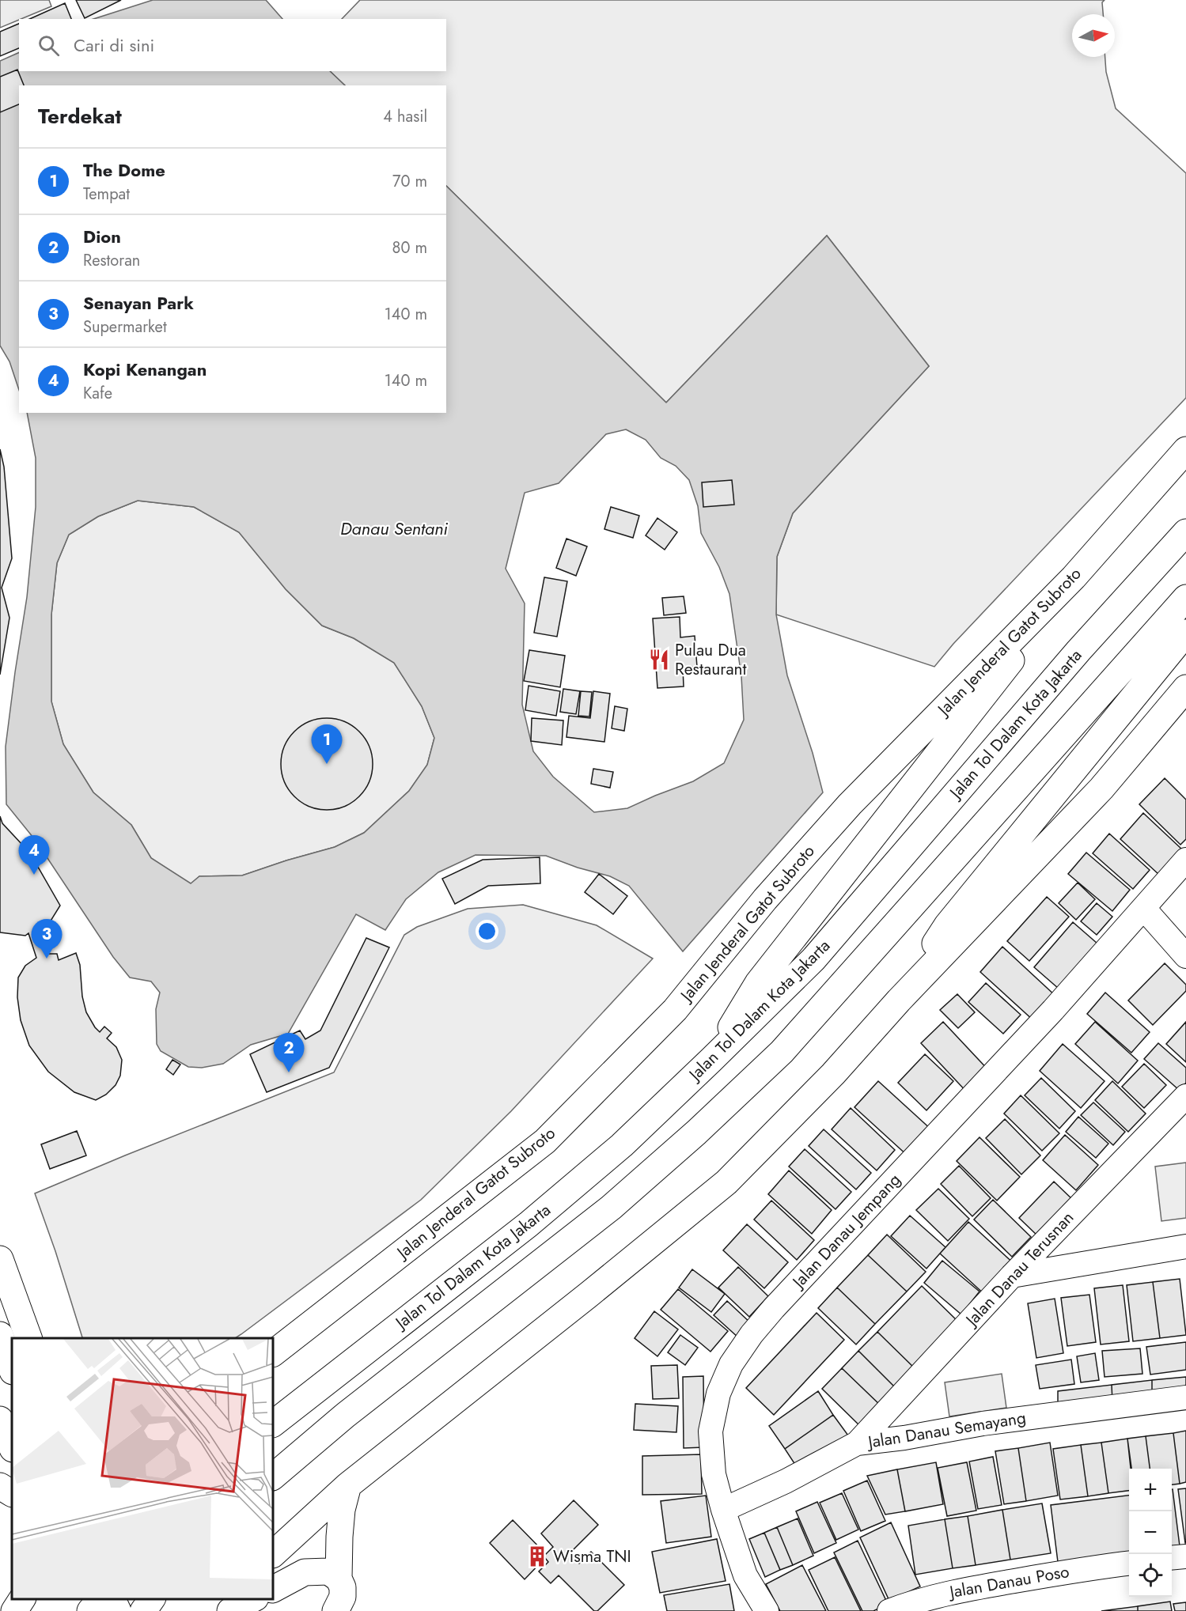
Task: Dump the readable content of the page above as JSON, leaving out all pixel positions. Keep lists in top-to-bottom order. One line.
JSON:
{"streets":{"main road":["Jalan Jenderal Gatot Subroto","Jalan Tol Dalam Kota Jakarta"],"street":["Jalan Danau Jempang","Jalan Danau Terusnan","Jalan Danau Semayang","Jalan Danau Poso"]},"crossings":[["Jalan Danau Jempang","Jalan Danau Semayang"],["Jalan Danau Terusnan","Jalan Danau Semayang"]],"water":["Danau Sentani"],"places":{"restaurant":["Pulau Dua Restaurant"],"building":["Wisma TNI"]},"north":"right","page":{"search":"Cari di sini","heading":["Terdekat","4 hasil"],"list":[{"mark":"1","name":"The Dome","note":"Tempat","value":"70 m"},{"mark":"2","name":"Dion","note":"Restoran","value":"80 m"},{"mark":"3","name":"Senayan Park","note":"Supermarket","value":"140 m"},{"mark":"4","name":"Kopi Kenangan","note":"Kafe","value":"140 m"}],"pins":["1","4","3","2"],"map_buttons":["+","−"]}}
